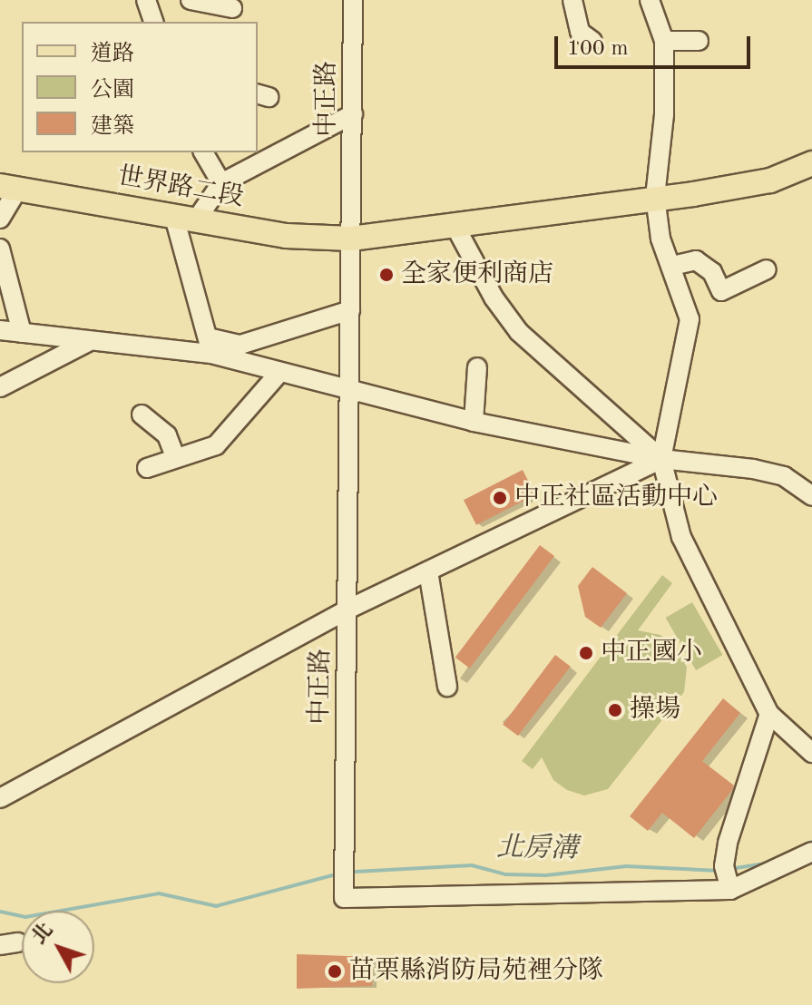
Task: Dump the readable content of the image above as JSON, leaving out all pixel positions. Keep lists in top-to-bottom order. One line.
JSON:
{"streets":{"main road":["世界路二段"],"street":["中正路"]},"crossings":[["中正路","世界路二段"]],"water":["北房溝"],"places":["全家便利商店","中正社區活動中心","中正國小","操場","苗栗縣消防局苑裡分隊"],"legend":["道路","公園","建築"],"scale_bar":"100 m","north":"top left"}
